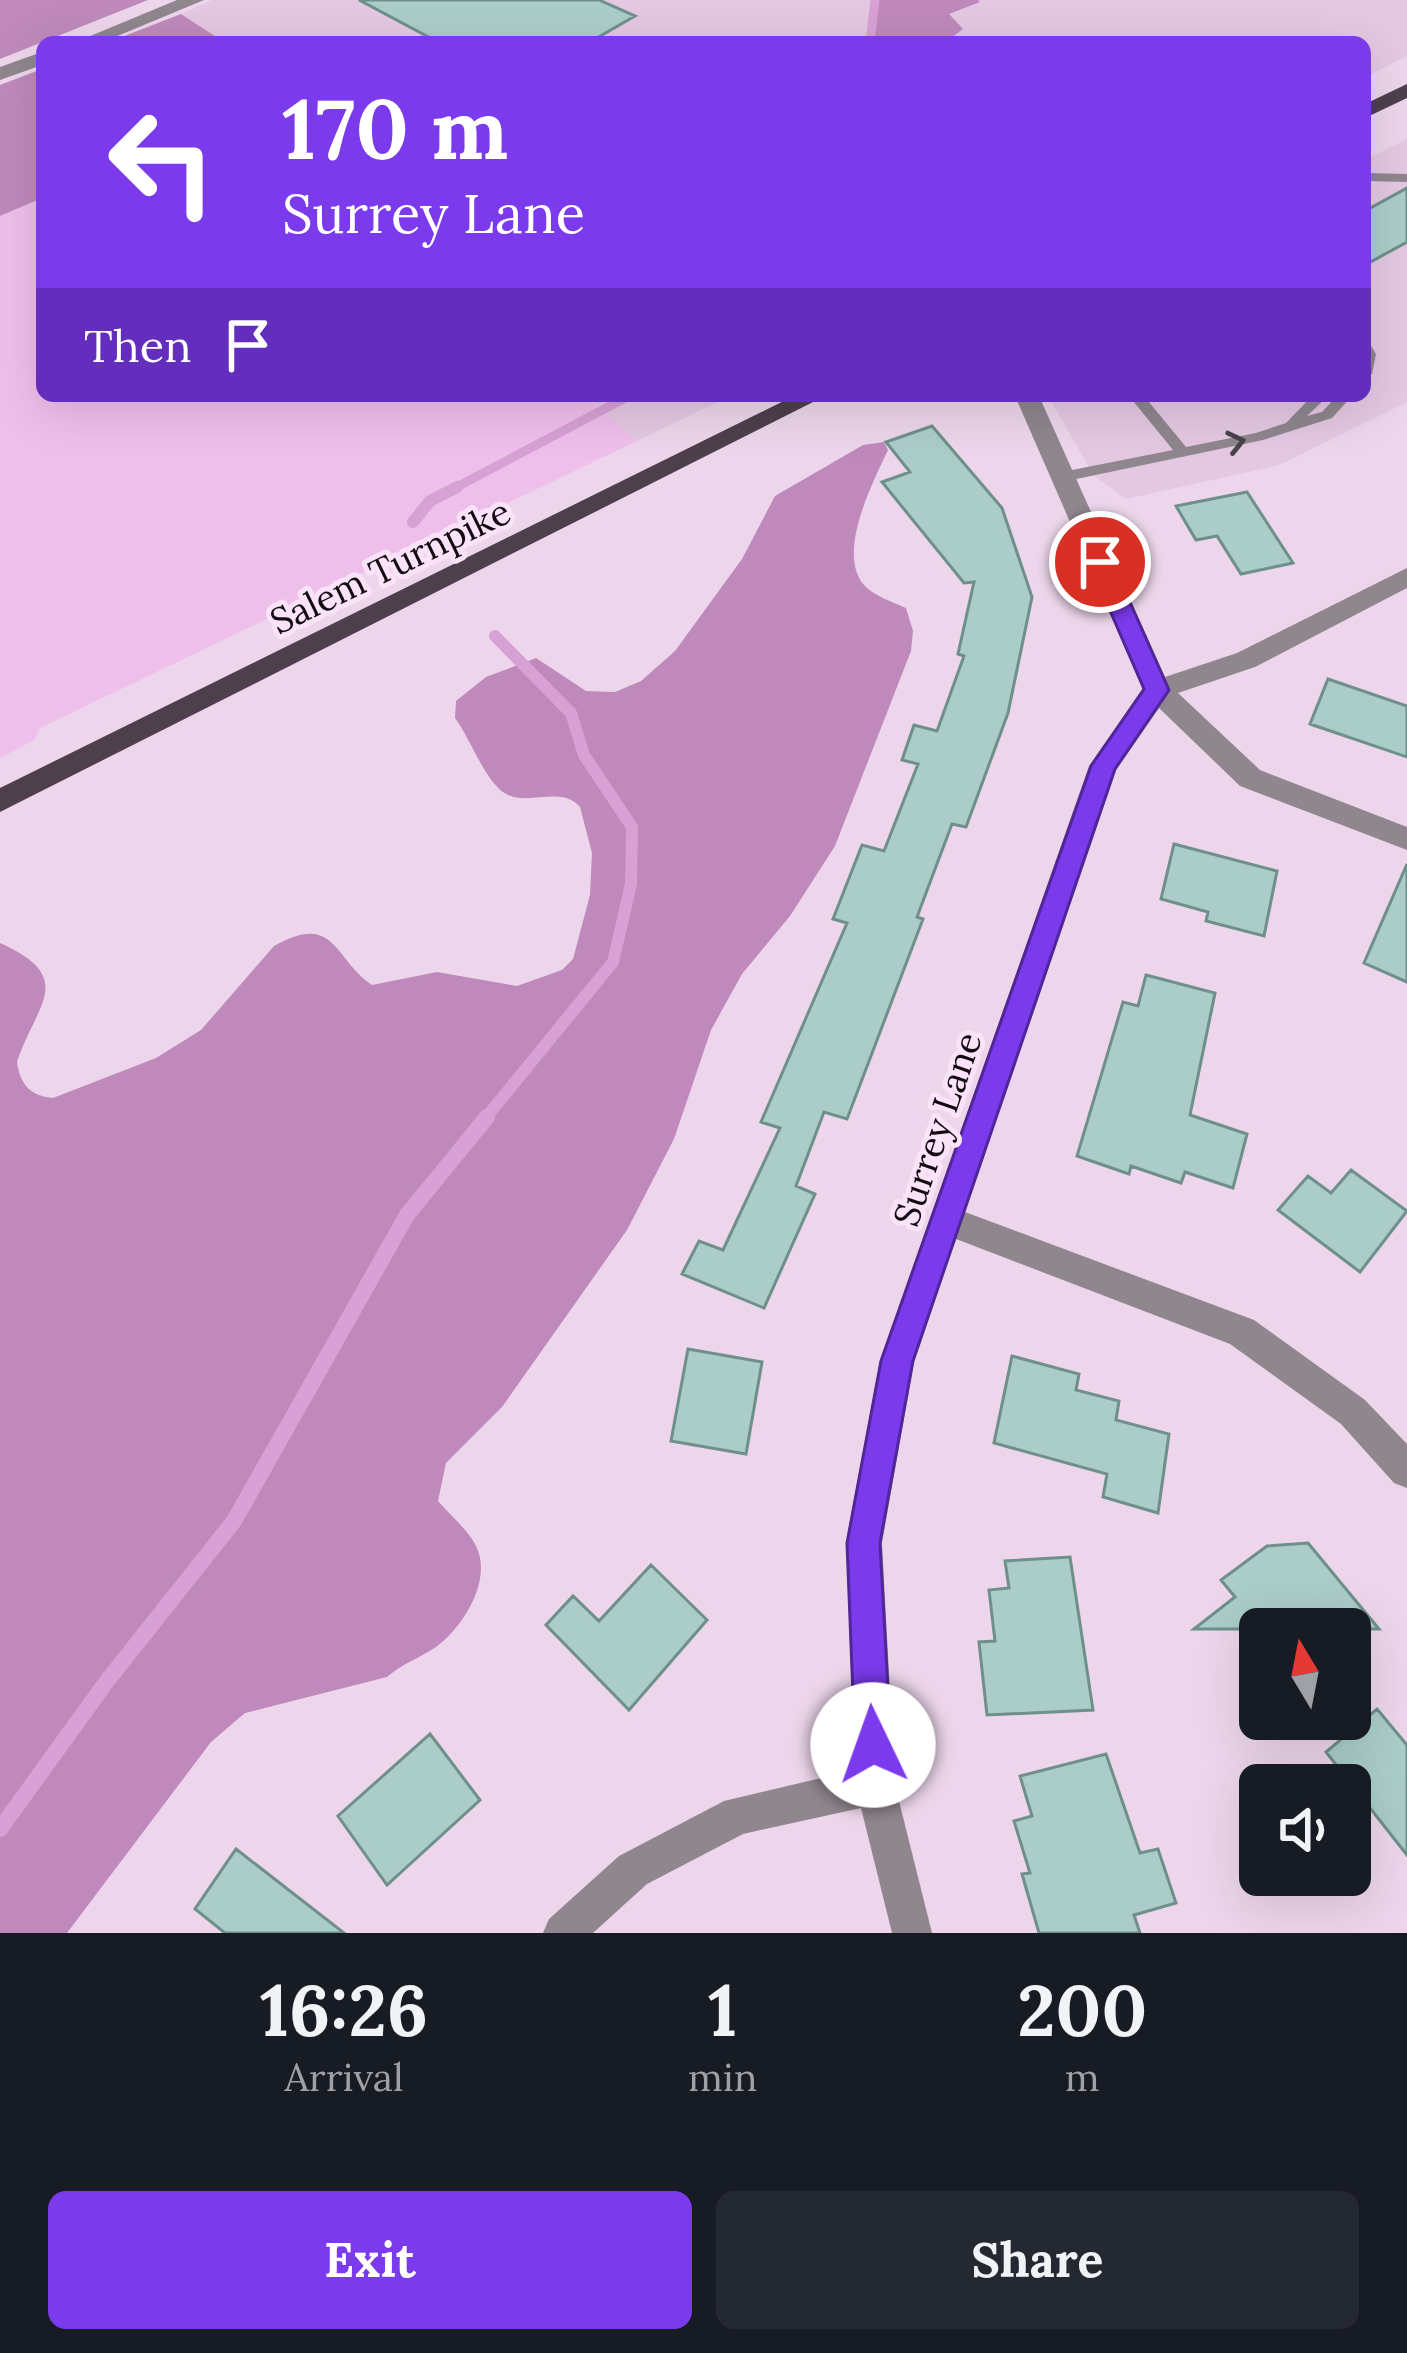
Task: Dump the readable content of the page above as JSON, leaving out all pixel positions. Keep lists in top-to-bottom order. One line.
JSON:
{"streets":{"main road":["Salem Turnpike"],"street":["Surrey Lane"]},"north":"top","page":{"turn":["170 m","Surrey Lane"],"then":"Then","eta":["16:26","Arrival","1","min","200","m"],"buttons":["Exit","Share"]}}
